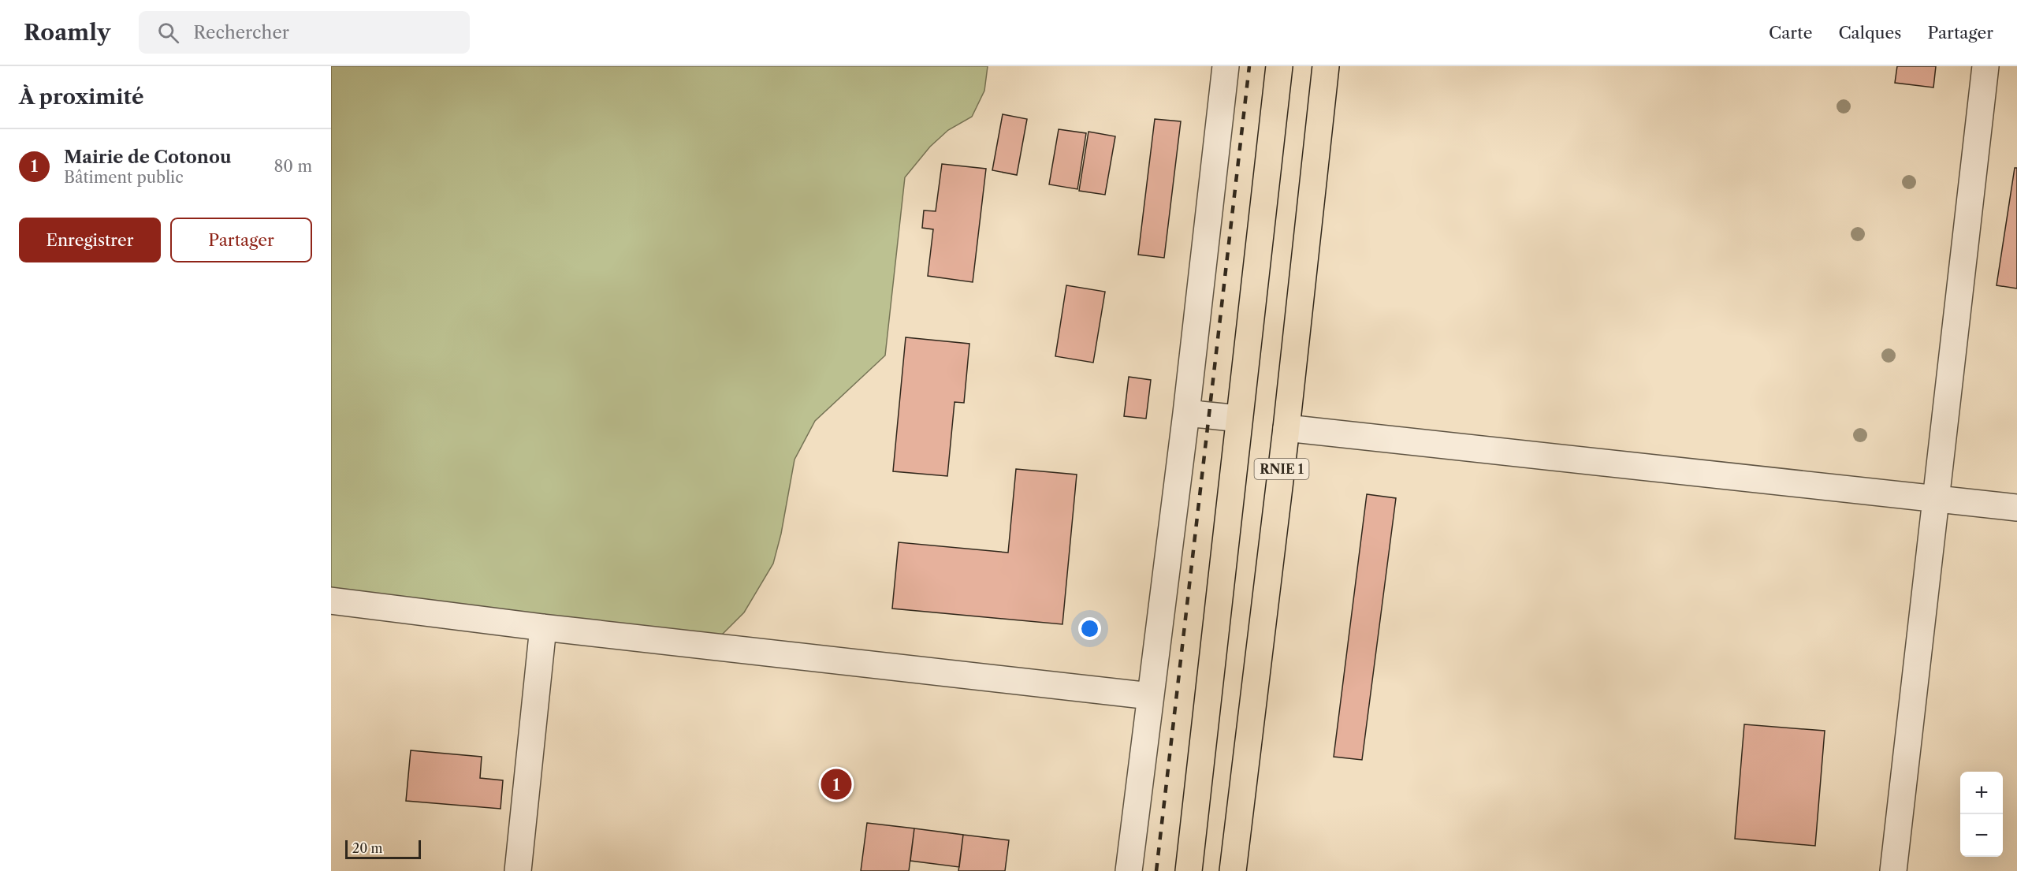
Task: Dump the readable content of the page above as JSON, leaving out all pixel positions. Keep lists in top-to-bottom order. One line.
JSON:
{"streets":{"highway":["RNIE 1"]},"scale_bar":"20 m","page":{"header":"Roamly","search":"Rechercher","nav":["Carte","Calques","Partager"],"heading":"À proximité","list":[{"mark":"1","name":"Mairie de Cotonou","note":"Bâtiment public","value":"80 m"}],"buttons":["Enregistrer","Partager"],"pins":"1","map_buttons":["+","−"],"scale":"20 m"}}
